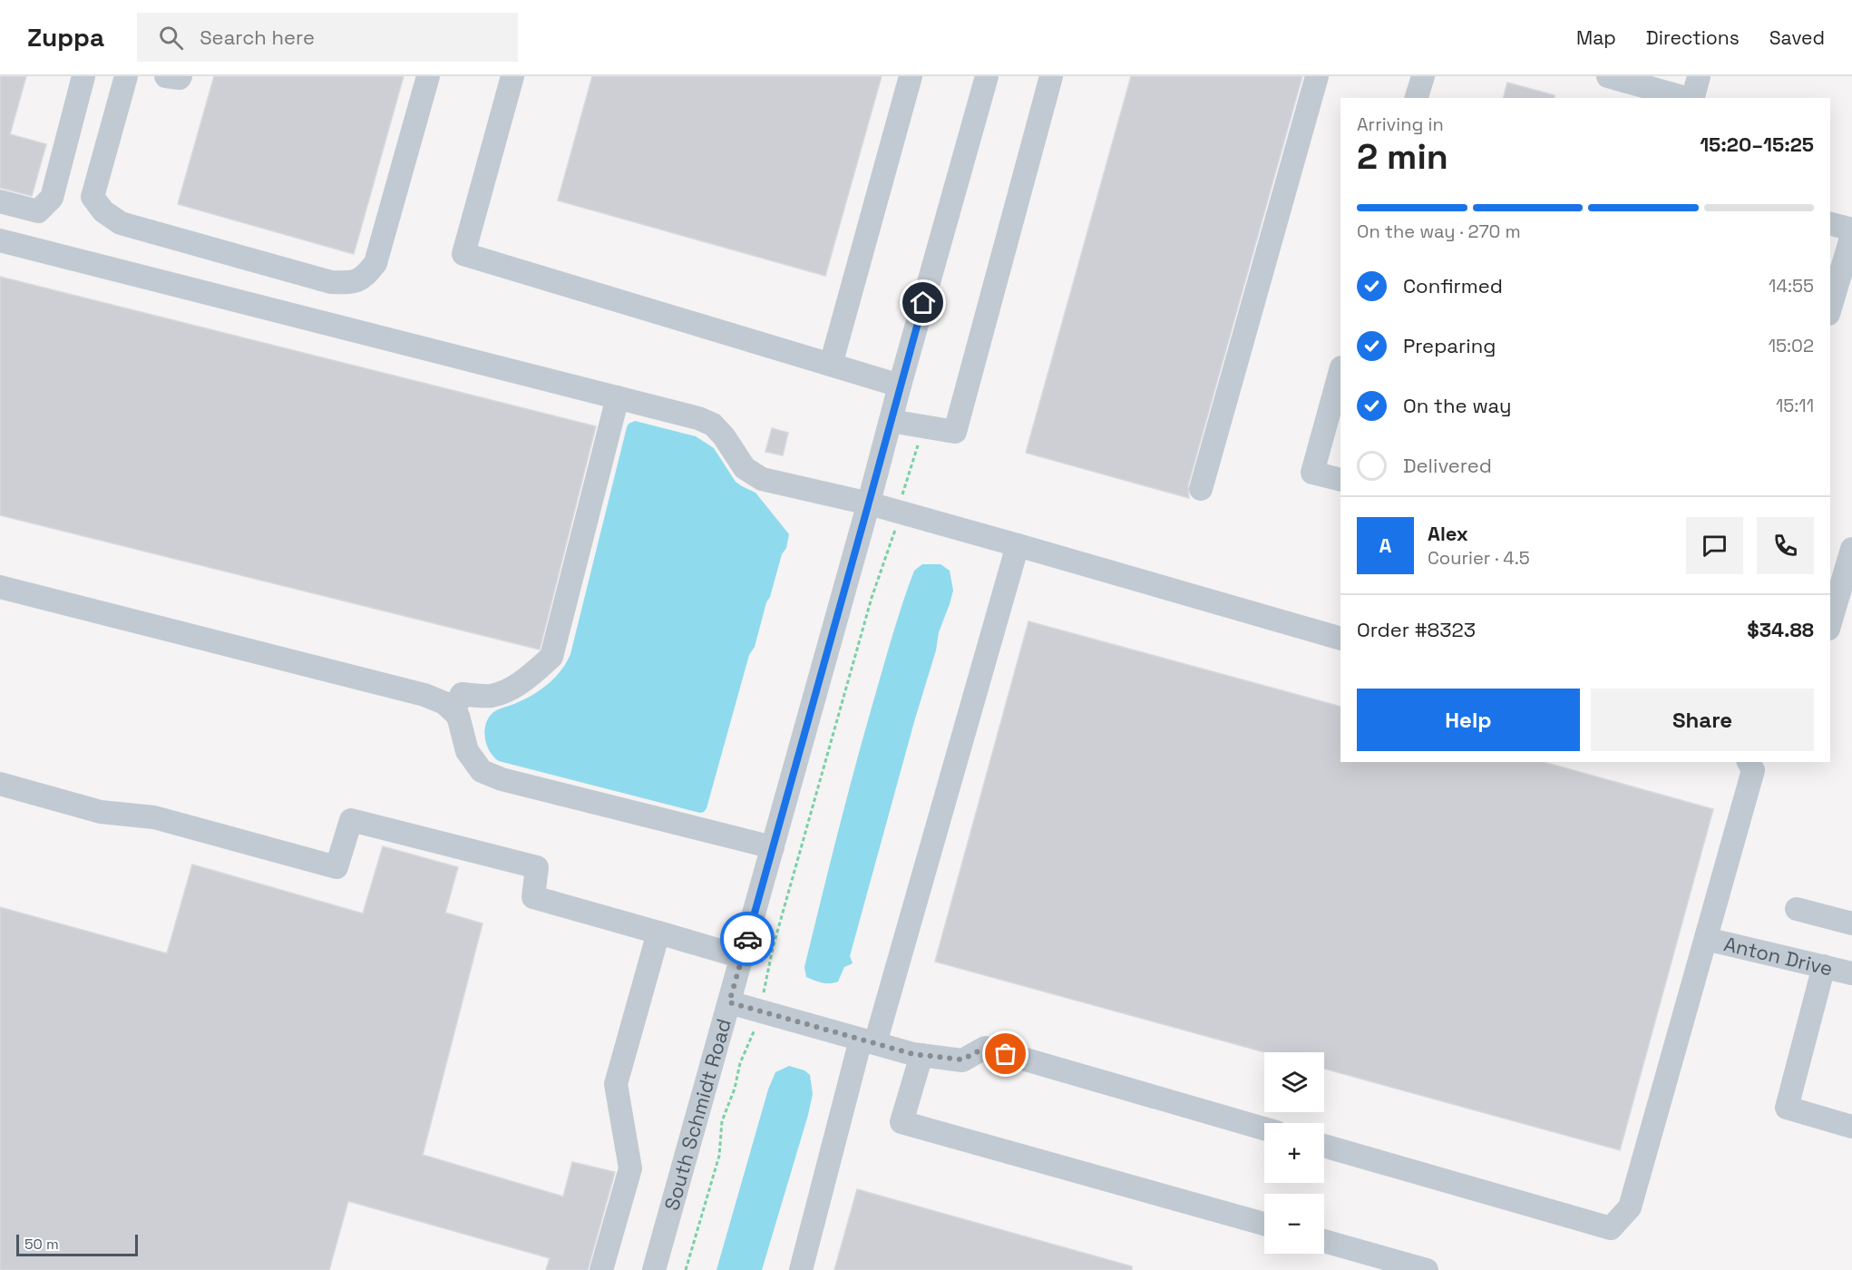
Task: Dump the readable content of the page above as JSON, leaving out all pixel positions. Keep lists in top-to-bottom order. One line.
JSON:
{"streets":{"street":["Anton Drive","South Schmidt Road"]},"scale_bar":"50 m","page":{"header":"Zuppa","search":"Search here","nav":["Map","Directions","Saved"],"heading":["2 min","Arriving in","15:20–15:25"],"panel":["Alex","Courier · 4.5","Order #8323","$34.88"],"bar":"On the way · 270 m","list":[["Confirmed","14:55"],["Preparing","15:02"],["On the way","15:11"],"Delivered"],"round":"A","buttons":["Help","Share"],"map_buttons":["+","−"],"scale":"50 m"}}
